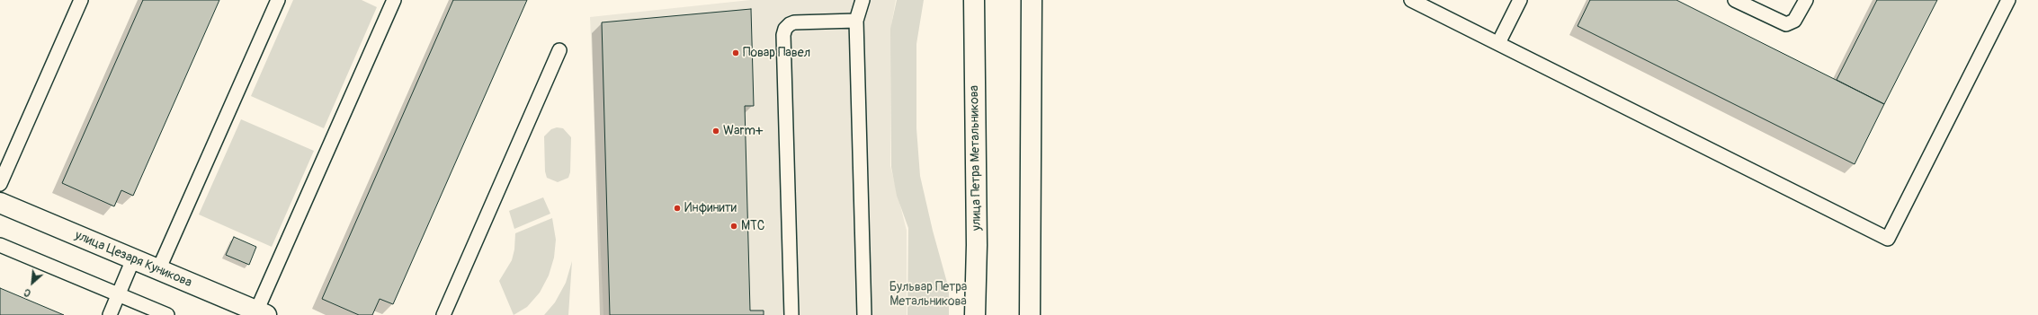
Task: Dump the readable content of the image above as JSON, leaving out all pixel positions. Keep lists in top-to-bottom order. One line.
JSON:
{"streets":{"main road":["улица Петра Метальникова","улица Цезаря Куникова"]},"parks":["Бульвар Петра Метальникова"],"places":["Повар Павел","Warm+","Инфинити","МТС"],"north":"bottom left"}
